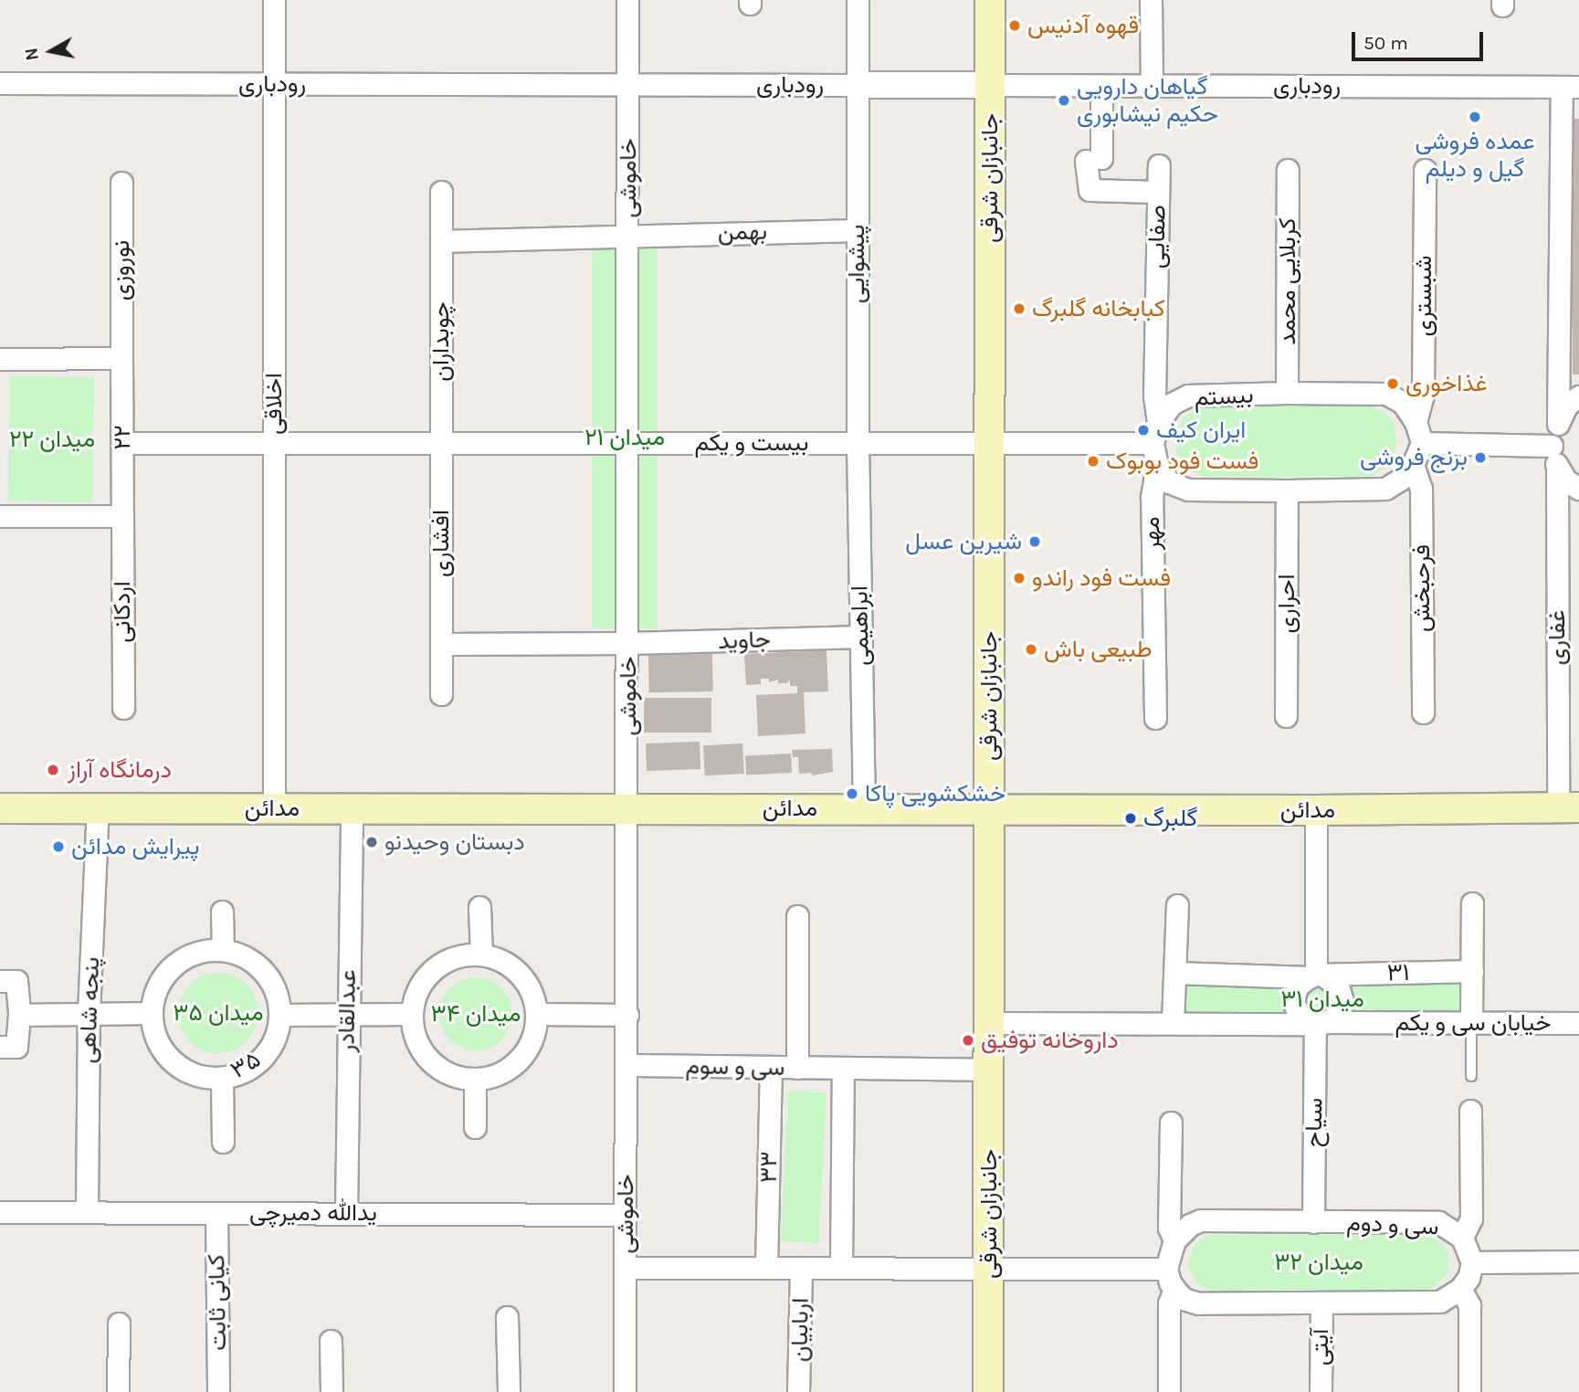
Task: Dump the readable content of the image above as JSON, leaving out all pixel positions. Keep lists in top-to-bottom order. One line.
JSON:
{"streets":{"main road":["جانبازان شرقی","مدائن"],"street":["رودباری","خاموشی","بهمن","صفایی","پیشوایی","نوروزی","کربلایی محمد","شبستری","چوبداران","بیستم","اخلاقی","۲۲","بیست و یکم","مهر","افشاری","فرحبخش","احراری","اردکانی","ابراهیمی","غفاری","جاوید","۳۱","پنجه شاهی","عبدالقادر","خیابان سی و یکم","۳۵","سی و سوم","سیاح","۳۳","یدالله دمیرچی","سی و دوم","کیانی ثابت","اربابیان","آیتی"]},"crossings":[["رودباری","خاموشی"],["رودباری","جانبازان شرقی"],["رودباری","پیشوایی"],["رودباری","اخلاقی"],["خاموشی","بهمن"],["خاموشی","بیست و یکم"],["خاموشی","جاوید"],["خاموشی","مدائن"],["خاموشی","سی و سوم"],["خاموشی","یدالله دمیرچی"],["جانبازان شرقی","بیست و یکم"],["جانبازان شرقی","مدائن"],["جانبازان شرقی","خیابان سی و یکم"],["جانبازان شرقی","سی و سوم"],["بهمن","پیشوایی"],["صفایی","بیستم"],["پیشوایی","بیست و یکم"],["پیشوایی","ابراهیمی"],["نوروزی","۲۲"],["کربلایی محمد","بیستم"],["شبستری","بیستم"],["چوبداران","بیست و یکم"],["چوبداران","افشاری"],["بیستم","بیست و یکم"],["بیستم","مهر"],["اخلاقی","بیست و یکم"],["اخلاقی","مدائن"],["۲۲","بیست و یکم"],["۲۲","اردکانی"],["بیست و یکم","افشاری"],["بیست و یکم","ابراهیمی"],["ابراهیمی","جاوید"],["ابراهیمی","مدائن"],["غفاری","مدائن"],["مدائن","پنجه شاهی"],["مدائن","عبدالقادر"],["۳۱","خیابان سی و یکم"],["۳۱","سیاح"],["پنجه شاهی","یدالله دمیرچی"],["عبدالقادر","یدالله دمیرچی"],["خیابان سی و یکم","سیاح"],["سی و سوم","۳۳"],["سیاح","سی و دوم"],["یدالله دمیرچی","کیانی ثابت"]],"parks":["میدان ۲۱","میدان ۲۲","میدان ۳۱","میدان ۳۵","میدان ۳۴","میدان ۳۲"],"places":["قهوه آدنیس","گیاهان دارویی حکیم نیشابوری","عمده فروشی گیل و دیلم","کبابخانه گلبرگ","غذاخوری","ایران کیف","برنج فروشی","فست فود بوبوک","شیرین عسل","فست فود راندو","طبیعی باش","درمانگاه آراز","خشکشویی پاکا","گلبرگ","دبستان وحیدنو","پیرایش مدائن","داروخانه توفیق"],"scale_bar":"50 m","north":"left"}
